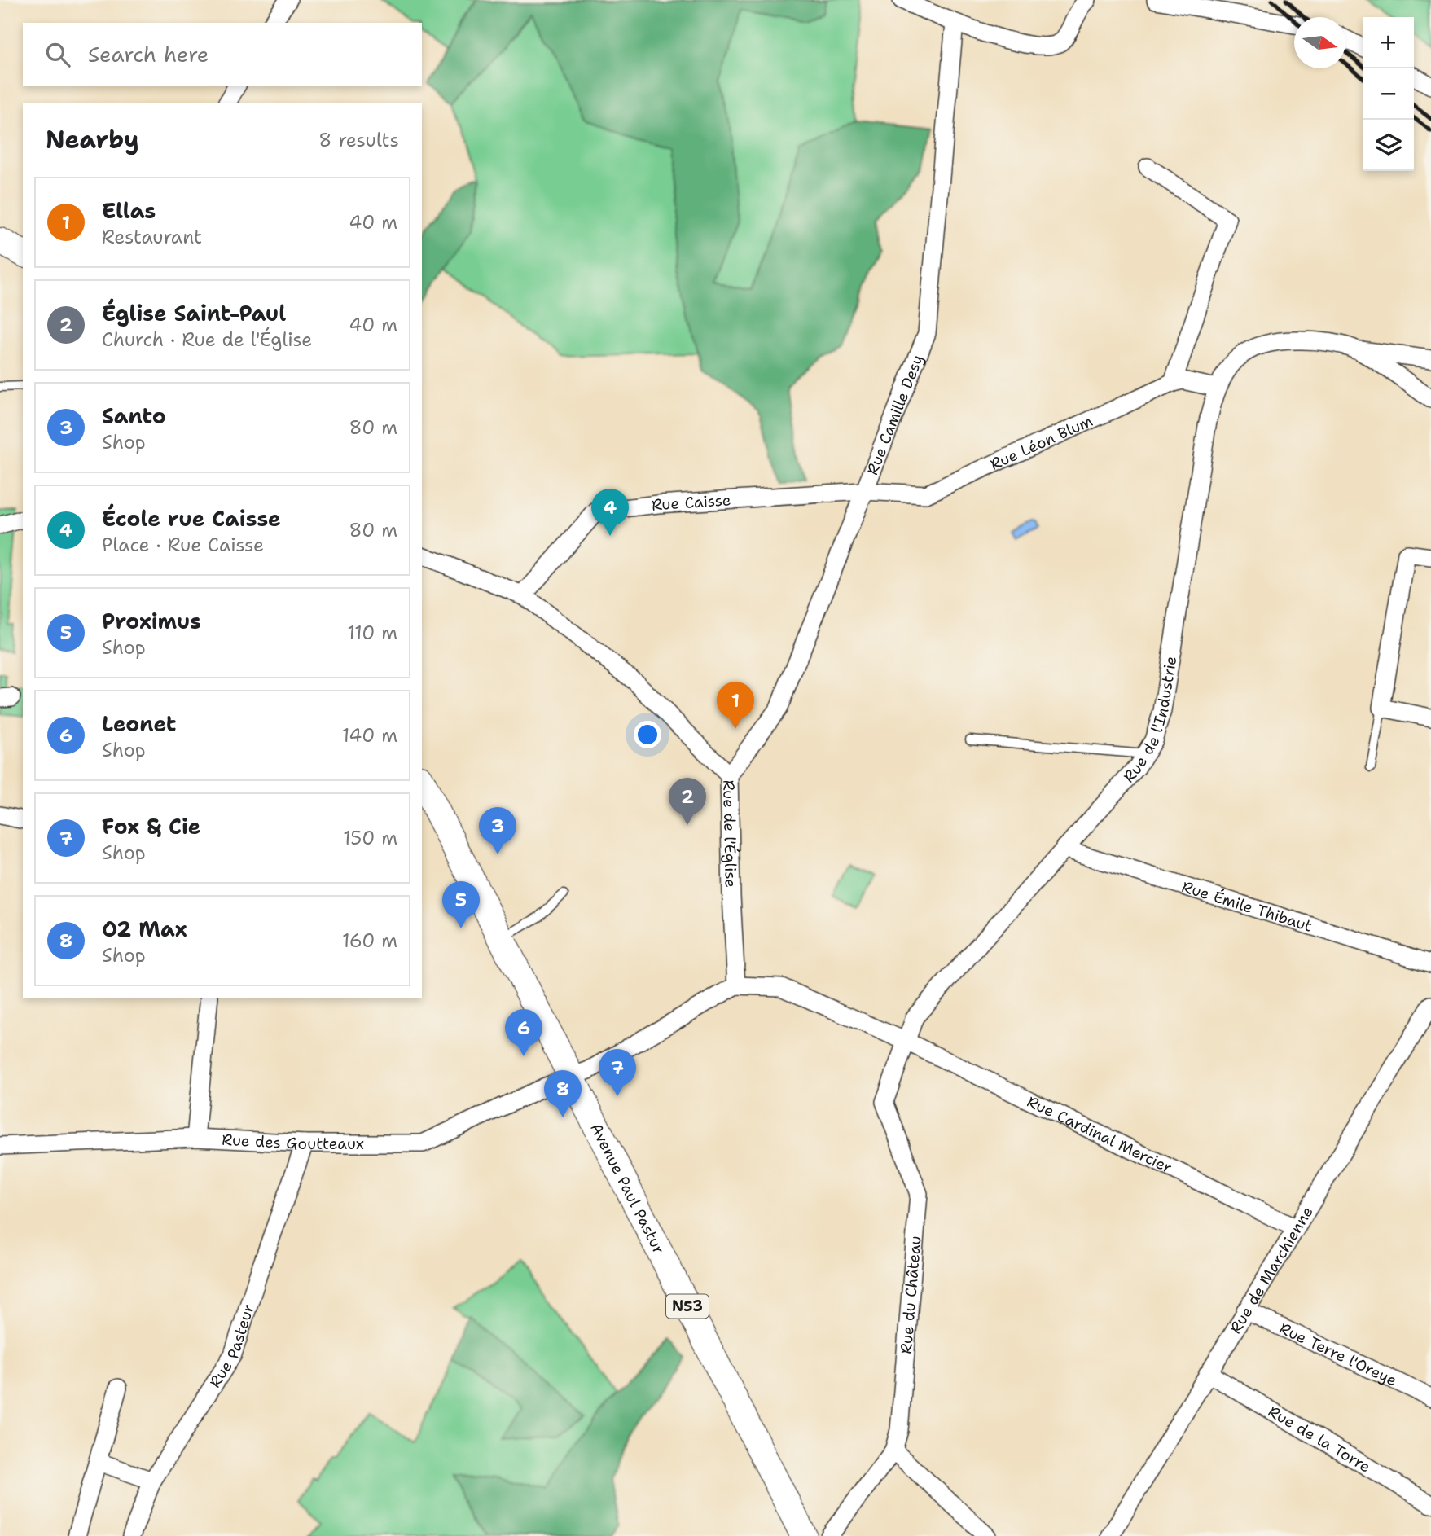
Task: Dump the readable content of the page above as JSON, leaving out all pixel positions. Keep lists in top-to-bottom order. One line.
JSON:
{"streets":{"main road":["Avenue Paul Pastur","N53"],"street":["Rue Camille Desy","Rue Léon Blum","Rue Caisse","Rue de l'Industrie","Rue de l'Église","Rue Émile Thibaut","Rue Cardinal Mercier","Rue des Goutteaux","Rue de Marchienne","Rue du Château","Rue Pasteur","Rue Terre l'Oreye","Rue de la Torre"]},"crossings":[["Rue Camille Desy","Rue Léon Blum"],["Rue Camille Desy","Rue Caisse"],["Rue Camille Desy","Rue de l'Église"],["Rue Léon Blum","Rue Caisse"],["Rue Léon Blum","Rue de l'Industrie"],["Rue Caisse","Rue de l'Église"],["Rue de l'Industrie","Rue Émile Thibaut"],["Rue de l'Industrie","Rue Cardinal Mercier"],["Rue de l'Industrie","Rue du Château"],["Rue Cardinal Mercier","Rue de Marchienne"],["Rue Cardinal Mercier","Rue du Château"],["Rue des Goutteaux","Avenue Paul Pastur"],["Rue des Goutteaux","Rue Pasteur"],["Rue de Marchienne","Rue Terre l'Oreye"],["Rue de Marchienne","Rue de la Torre"]],"north":"right","page":{"map_buttons":["+","−"],"search":"Search here","heading":["Nearby","8 results"],"list":[{"mark":"1","name":"Ellas","note":"Restaurant","value":"40 m"},{"mark":"2","name":"Église Saint-Paul","note":"Church · Rue de l'Église","value":"40 m"},{"mark":"3","name":"Santo","note":"Shop","value":"80 m"},{"mark":"4","name":"École rue Caisse","note":"Place · Rue Caisse","value":"80 m"},{"mark":"5","name":"Proximus","note":"Shop","value":"110 m"},{"mark":"6","name":"Leonet","note":"Shop","value":"140 m"},{"mark":"7","name":"Fox & Cie","note":"Shop","value":"150 m"},{"mark":"8","name":"O2 Max","note":"Shop","value":"160 m"}],"pins":["4","1","2","3","5","6","7","8"]}}
